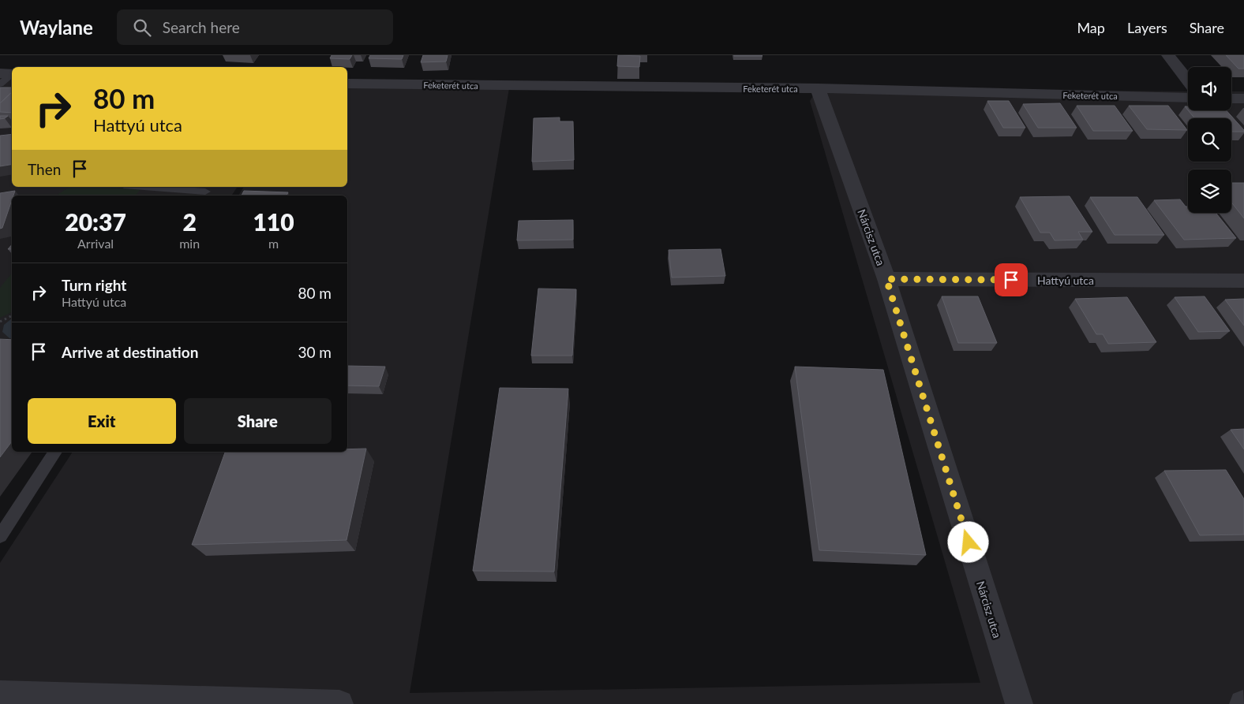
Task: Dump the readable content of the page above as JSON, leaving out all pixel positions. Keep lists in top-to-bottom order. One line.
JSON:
{"streets":{"street":["Feketerét utca","Nárcisz utca","Hattyú utca"]},"crossings":[["Feketerét utca","Nárcisz utca"],["Nárcisz utca","Hattyú utca"]],"page":{"header":"Waylane","search":"Search here","nav":["Map","Layers","Share"],"turn":["80 m","Hattyú utca"],"then":"Then","eta":["20:37","Arrival","2","min","110","m"],"list":[{"name":"Turn right","note":"Hattyú utca","value":"80 m"},{"name":"Arrive at destination","value":"30 m"}],"buttons":["Exit","Share"]}}
